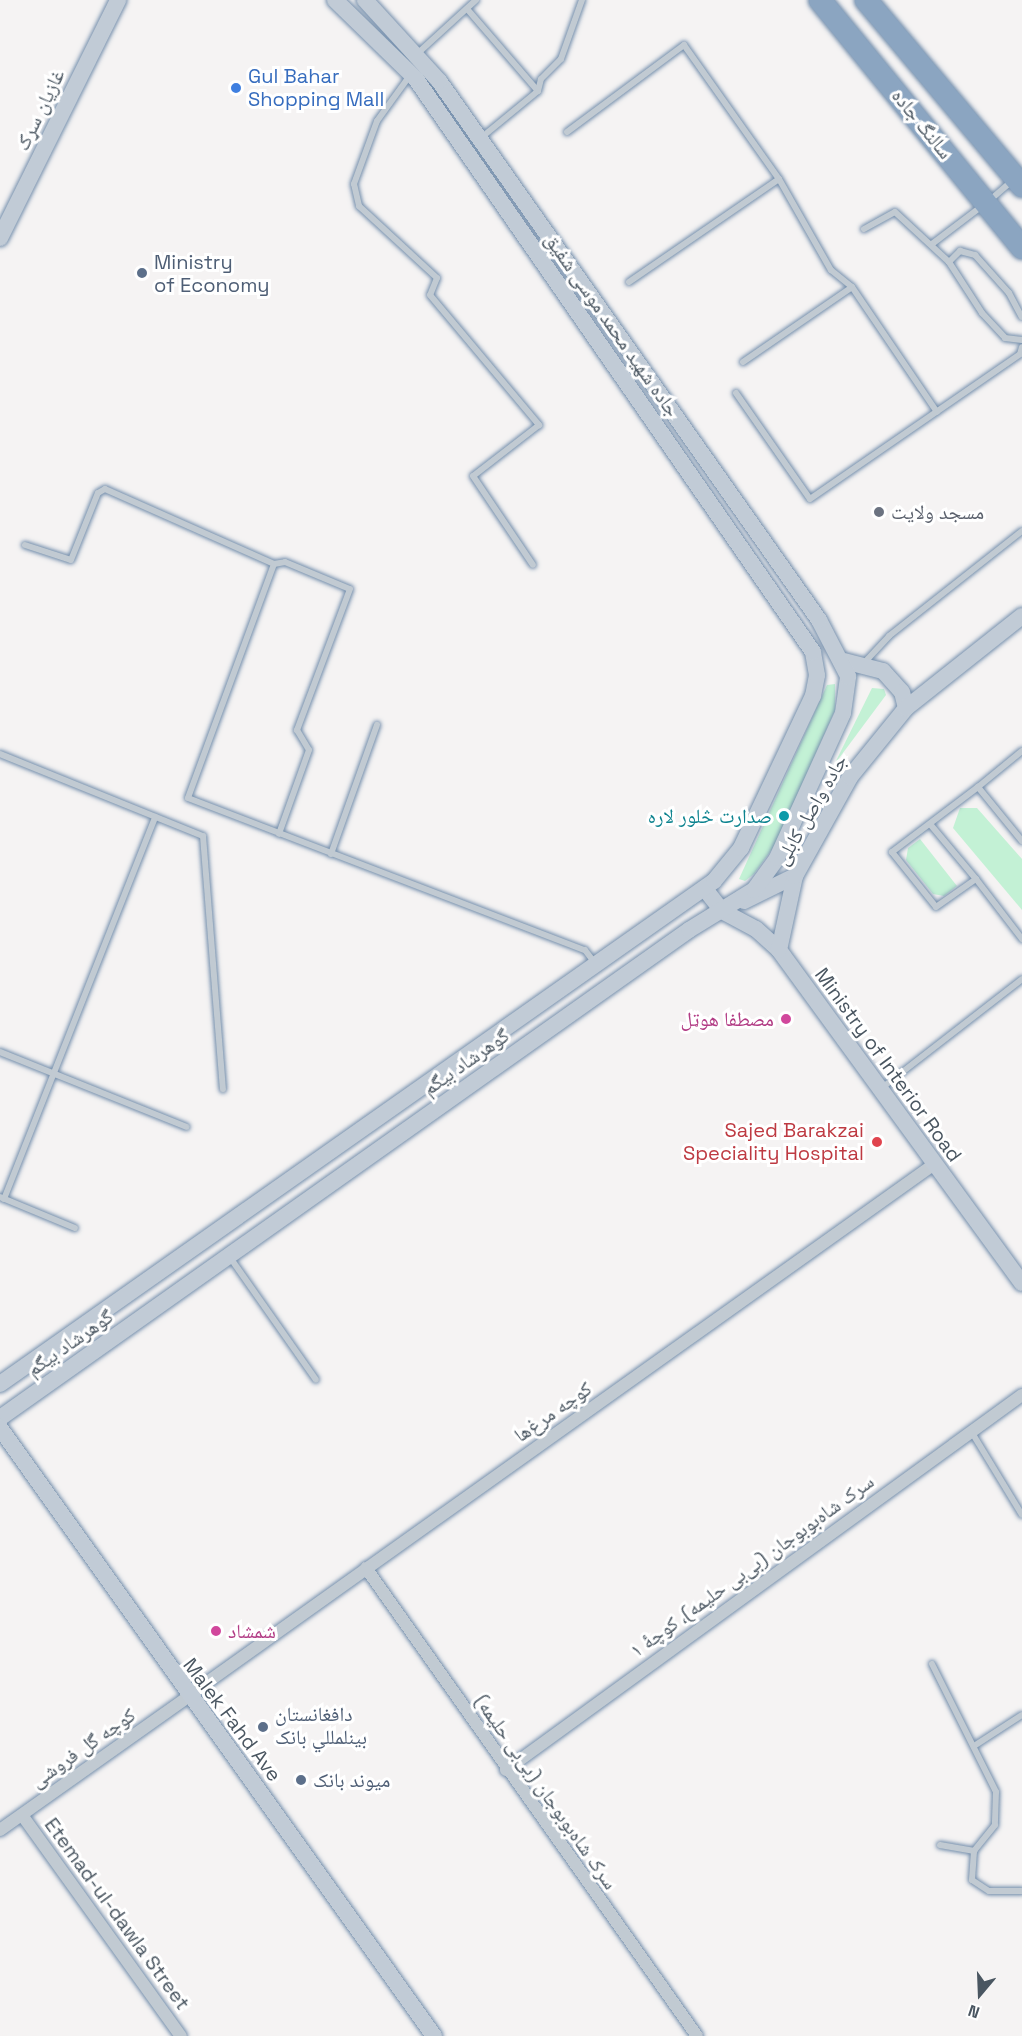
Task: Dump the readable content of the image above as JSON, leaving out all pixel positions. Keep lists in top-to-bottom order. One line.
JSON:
{"streets":{"highway":["سالنگ جاده"],"main road":["غازیان سړک","جاده شهید محمد موسی شفیق","جاده واصل کابلی","گوهرشاد بیگم","Ministry of Interior Road","Malek Fahd Ave"],"street":["کوچه مرغ‌ها","سرک شاه‌بوبوجان (بی‌بی حلیمه)، کوچۀ ۱","کوچه گل فروشی","سرک شاه‌بوبوجان (بی‌بی حلیمه)","Etemad-ul-dawla Street"]},"crossings":[["جاده شهید محمد موسی شفیق","گوهرشاد بیگم"],["جاده واصل کابلی","Ministry of Interior Road"],["گوهرشاد بیگم","Ministry of Interior Road"],["Ministry of Interior Road","کوچه مرغ‌ها"],["کوچه مرغ‌ها","Malek Fahd Ave"],["کوچه مرغ‌ها","کوچه گل فروشی"],["کوچه مرغ‌ها","سرک شاه‌بوبوجان (بی‌بی حلیمه)"],["سرک شاه‌بوبوجان (بی‌بی حلیمه)، کوچۀ ۱","سرک شاه‌بوبوجان (بی‌بی حلیمه)"],["Malek Fahd Ave","کوچه گل فروشی"],["کوچه گل فروشی","Etemad-ul-dawla Street"]],"places":["Gul Bahar Shopping Mall","Ministry of Economy","مسجد ولایت","صدارت څلور لاره","مصطفا هوټل","Sajed Barakzai Speciality Hospital","شمشاد","دافغانستان بینلمللي بانک","میوند بانک"],"north":"bottom"}
